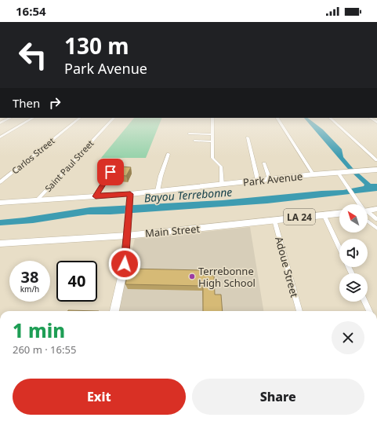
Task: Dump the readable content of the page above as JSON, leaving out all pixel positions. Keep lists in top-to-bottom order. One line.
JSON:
{"streets":{"main road":["Park Avenue","LA 24","Main Street"],"street":["Carlos Street","Saint Paul Street","Adoue Street"]},"crossings":[["Saint Paul Street","Park Avenue"],["Main Street","Adoue Street"]],"water":["Bayou Terrebonne"],"places":["Terrebonne High School"],"north":"top left","page":{"status":"16:54","turn":["130 m","Park Avenue"],"then":"Then","speed":"38 km/h","limit":"40","heading":["1 min","260 m · 16:55"],"buttons":["Exit","Share"]}}
